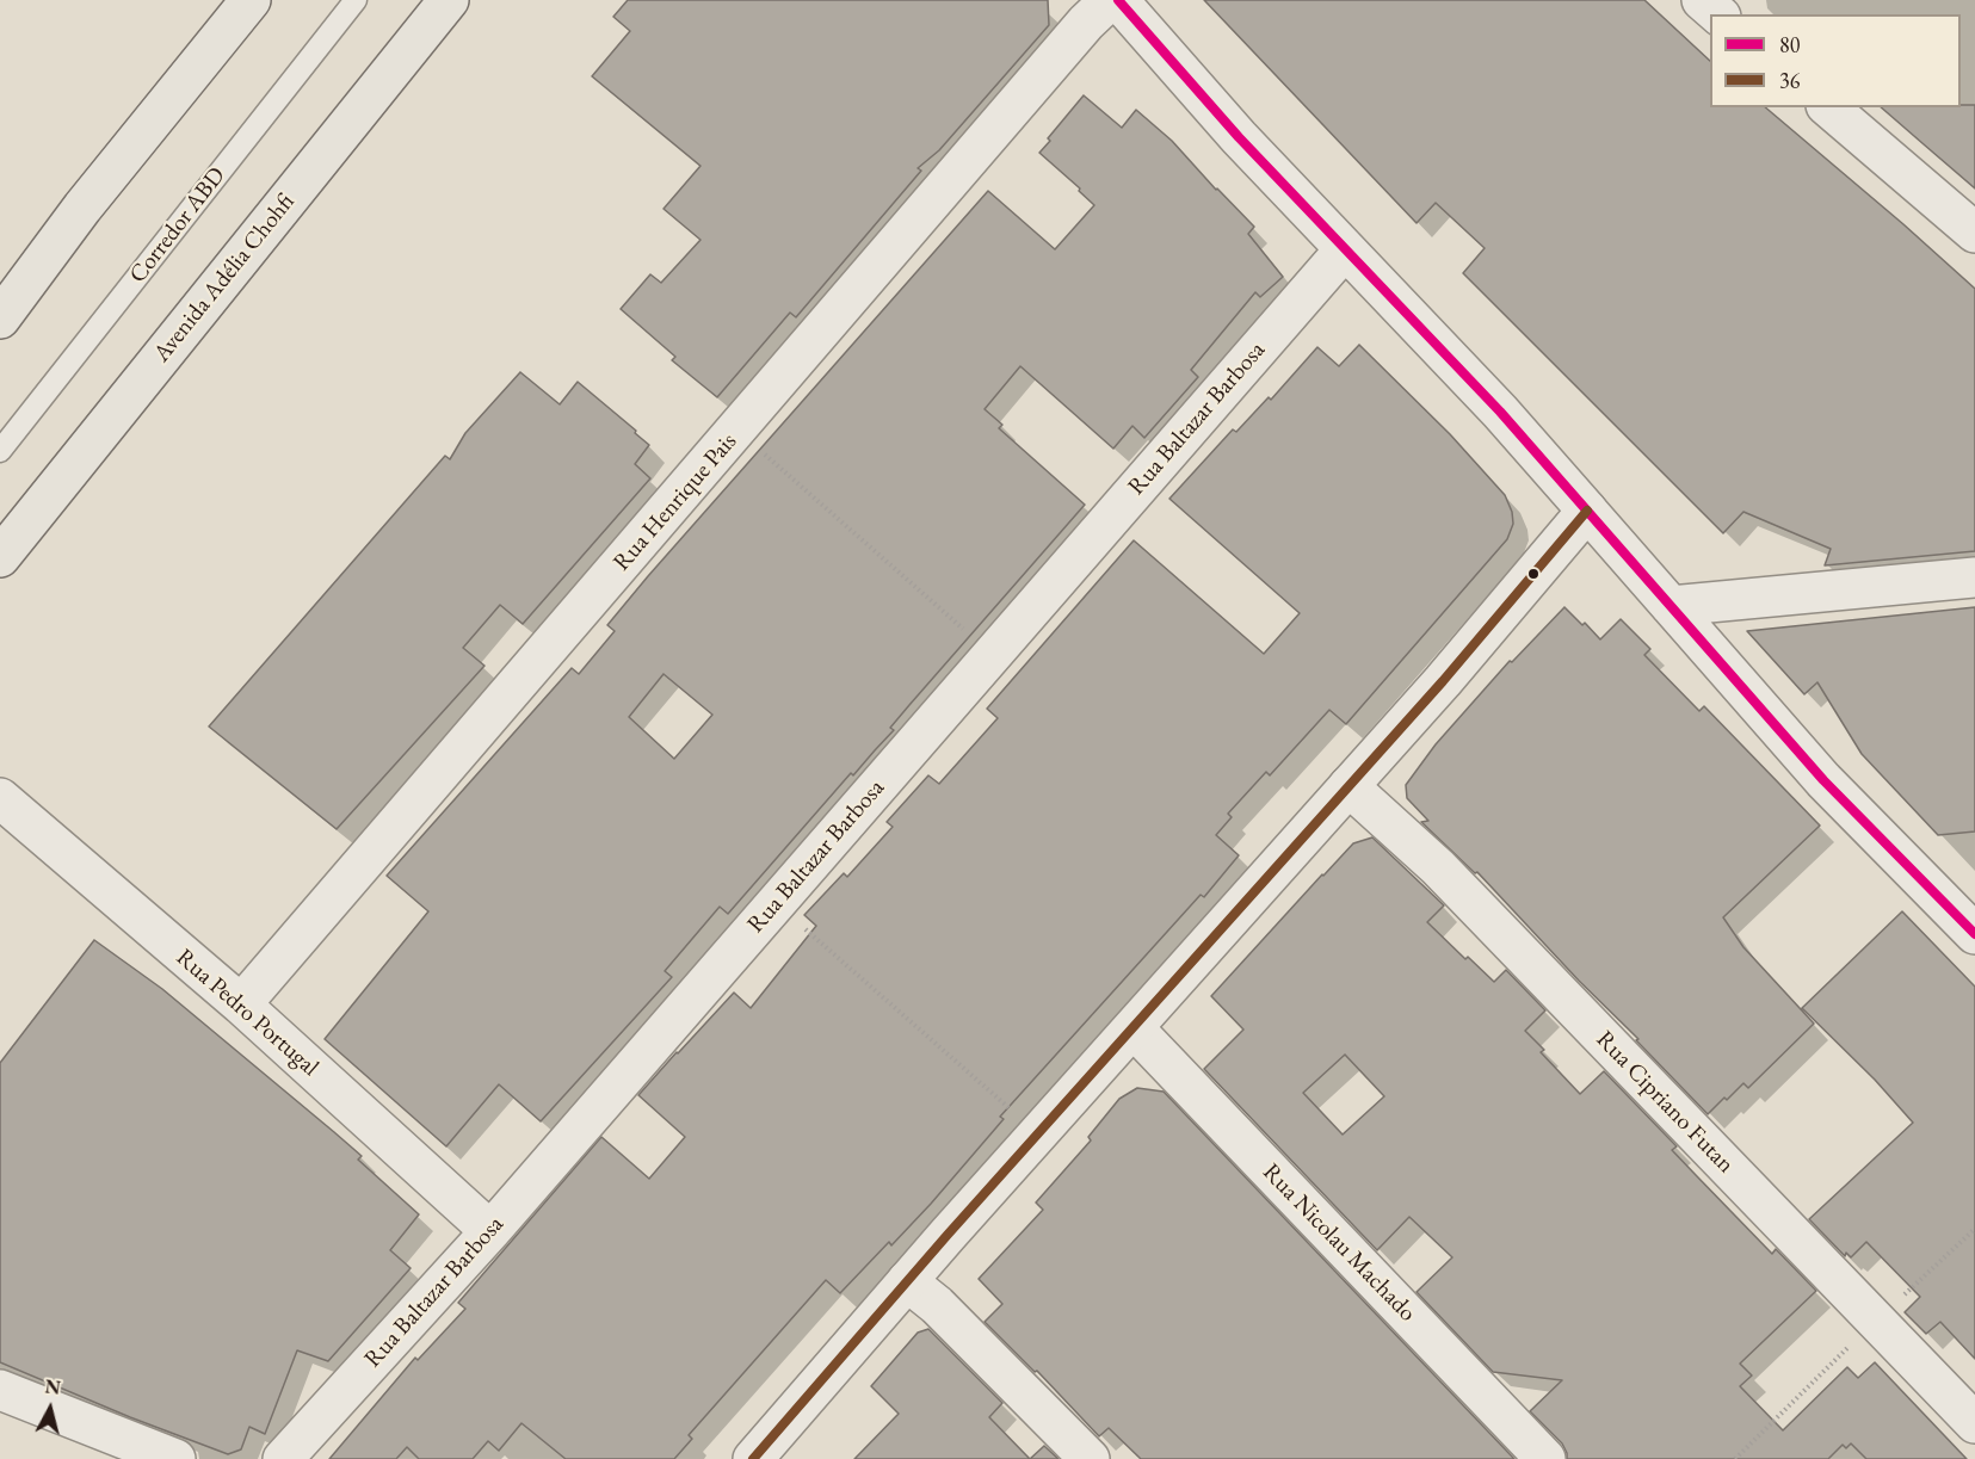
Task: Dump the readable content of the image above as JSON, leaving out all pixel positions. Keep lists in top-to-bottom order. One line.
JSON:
{"streets":{"highway":["Avenida Adélia Chohfi"],"street":["Rua Baltazar Barbosa","Rua Henrique Pais","Rua Pedro Portugal","Rua Cipriano Futan","Rua Nicolau Machado"],"lane":["Corredor ABD"]},"crossings":[["Rua Baltazar Barbosa","Rua Pedro Portugal"],["Rua Henrique Pais","Rua Pedro Portugal"]],"lines":["transit line 80","transit line 36"],"legend":["80","36"],"north":"top"}
